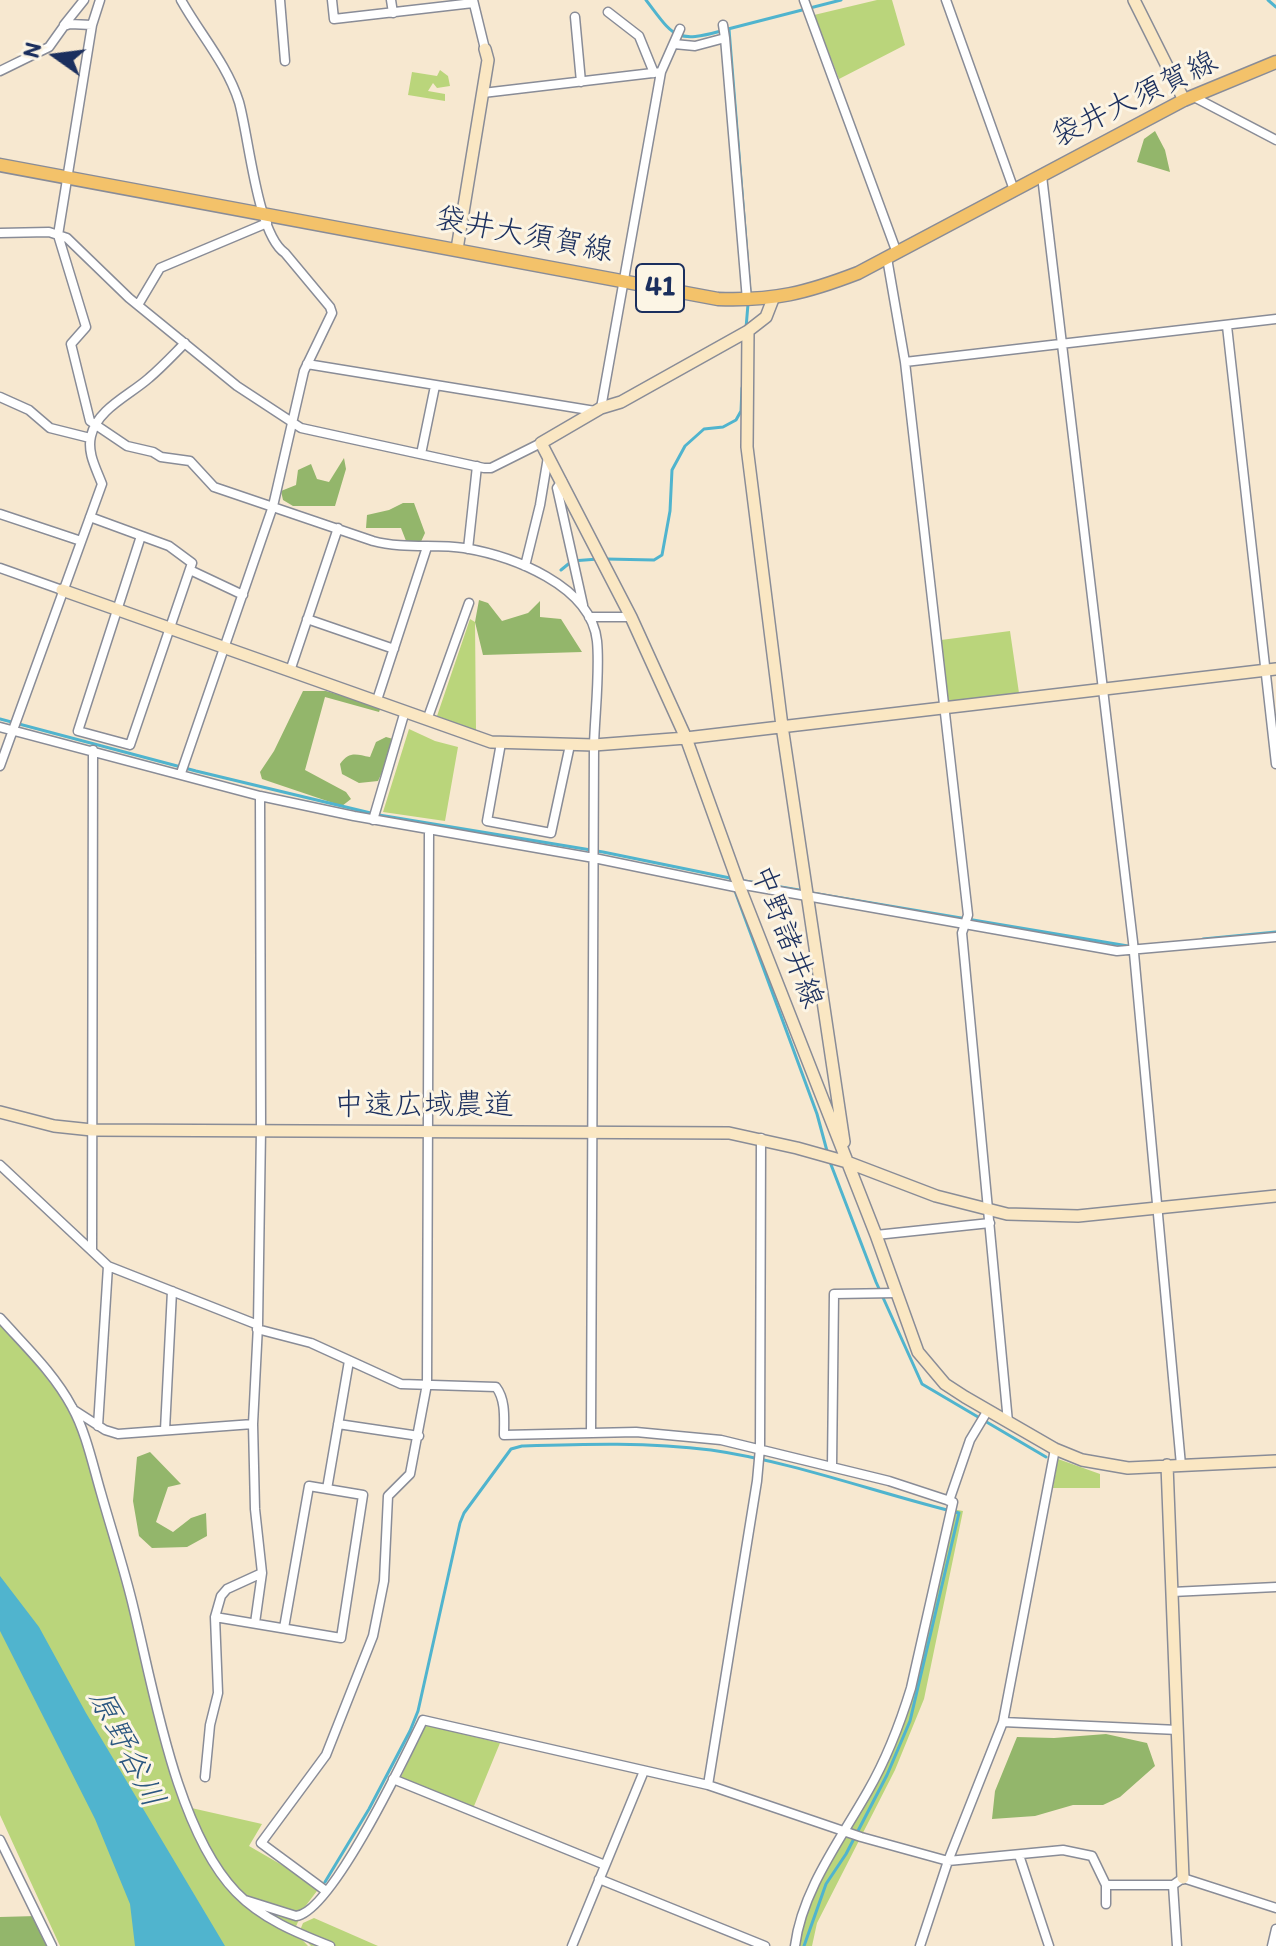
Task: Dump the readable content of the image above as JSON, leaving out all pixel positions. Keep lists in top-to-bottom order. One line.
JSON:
{"streets":{"main road":["袋井大須賀線","41"],"street":["中野諸井線","中遠広域農道"]},"crossings":[["中野諸井線","中遠広域農道"]],"water":["原野谷川"],"north":"left"}
